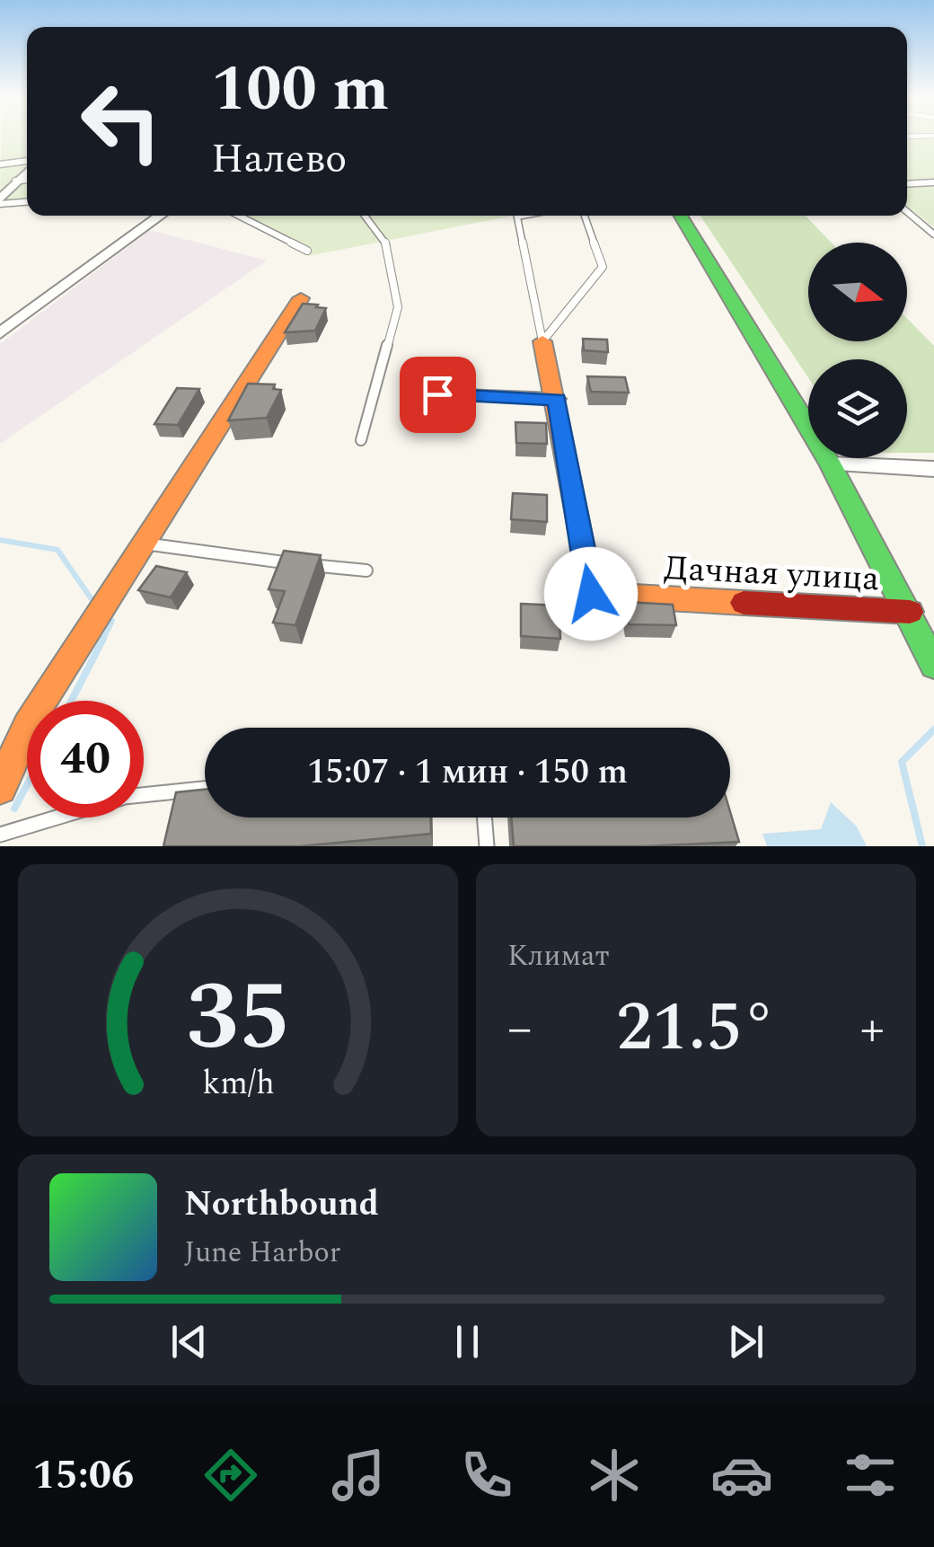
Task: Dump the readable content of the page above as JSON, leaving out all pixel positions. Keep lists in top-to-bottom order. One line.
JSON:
{"streets":{"street":["Дачная улица"]},"north":"right","page":{"turn":["100 m","Налево"],"limit":"40","trip":"15:07 · 1 мин · 150 m","tile":"Климат","heat":["−","21.5°","+"],"song":["Northbound","June Harbor"],"tabs":"15:06","gauge":["35","km/h"]}}
